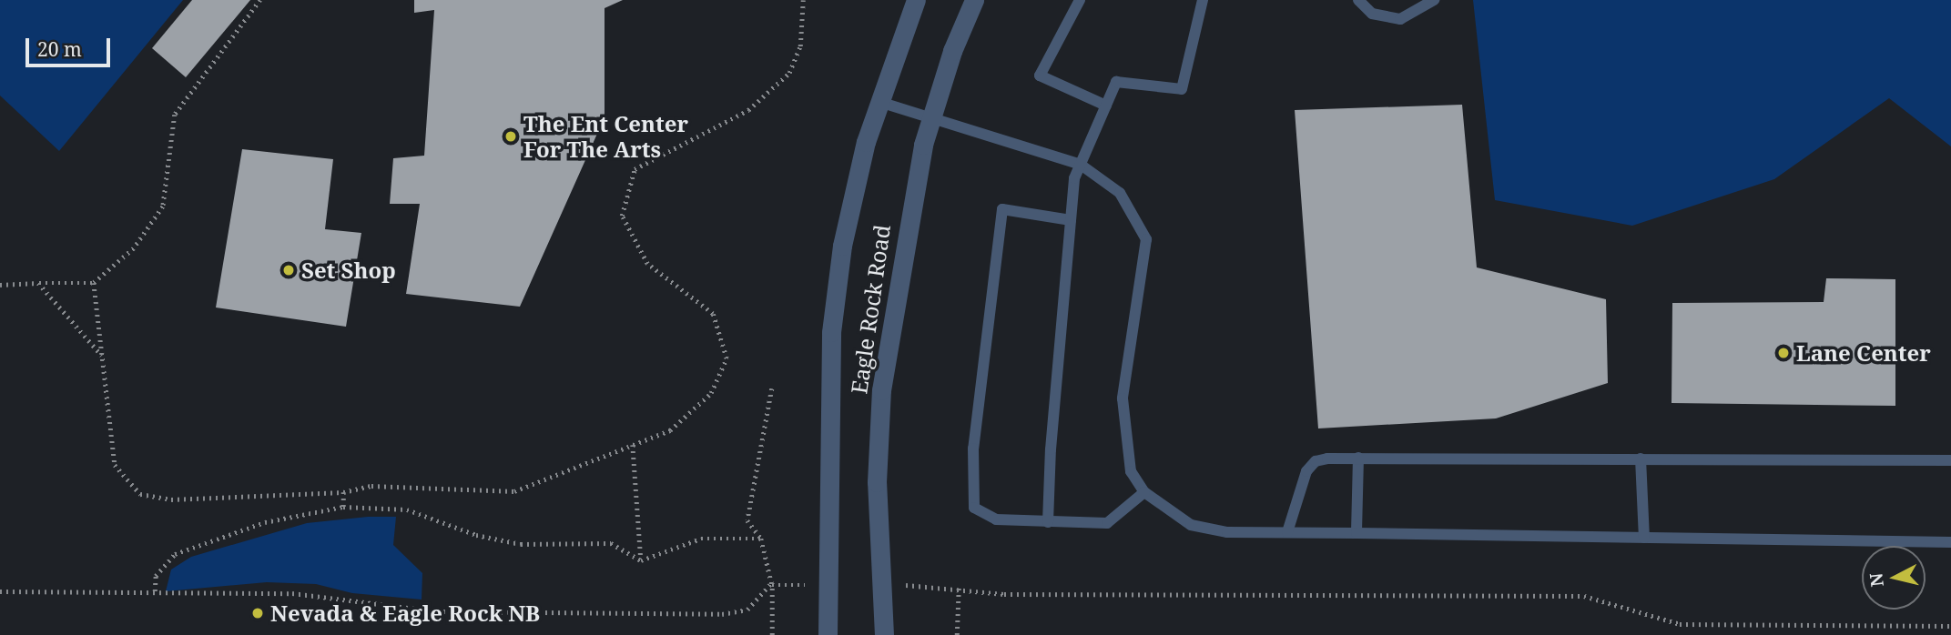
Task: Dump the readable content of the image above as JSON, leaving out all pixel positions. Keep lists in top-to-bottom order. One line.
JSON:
{"streets":{"street":["Eagle Rock Road"]},"places":["The Ent Center For The Arts","Set Shop","Lane Center","Nevada & Eagle Rock NB"],"scale_bar":"20 m","north":"left"}
